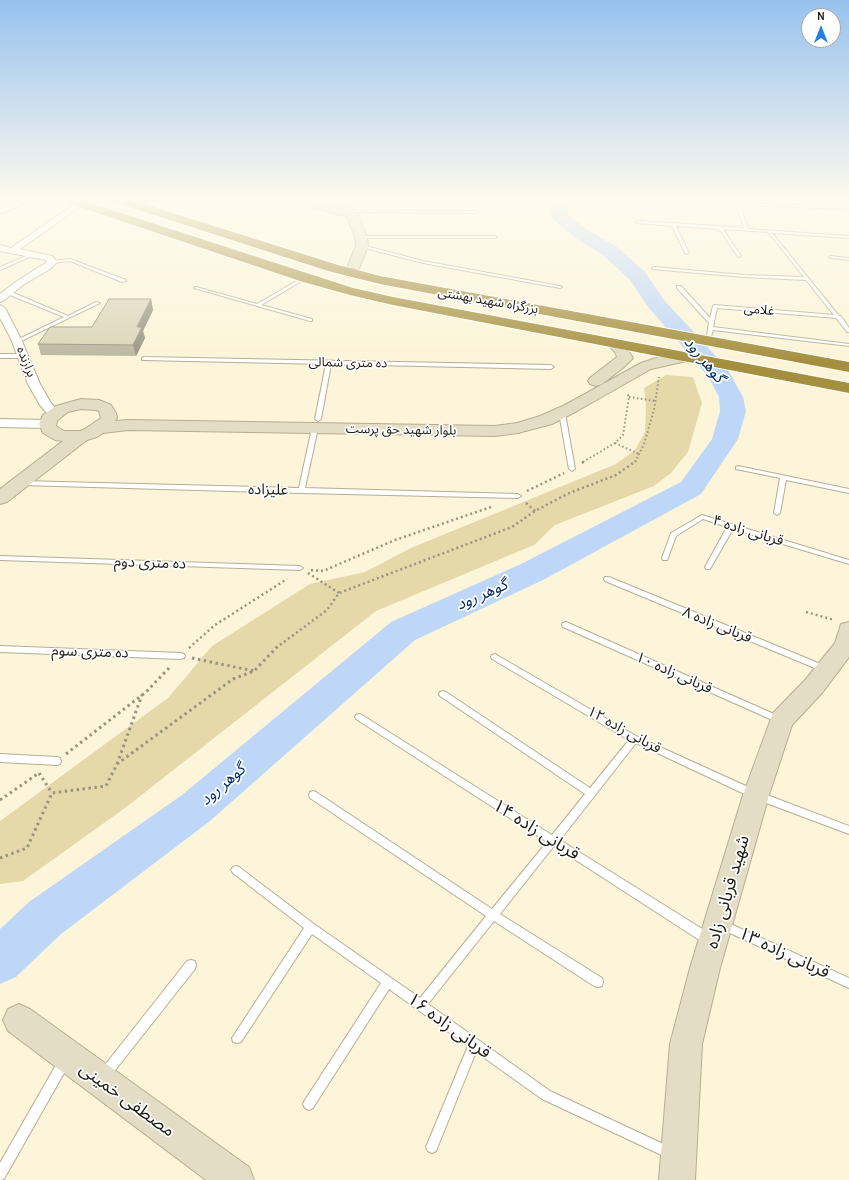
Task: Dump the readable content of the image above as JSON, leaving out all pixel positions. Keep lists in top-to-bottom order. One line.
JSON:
{"streets":{"highway":["بزرگراه شهید بهشتی"],"street":["برازنده","بلوار شهید حق پرست","شهید قربانی زاده","مصطفی خمینی"],"lane":["غلامی","ده متری شمالی","علیزاده","قربانی زاده ۴","ده متری دوم","قربانی زاده ۸","ده متری سوم","قربانی زاده ۱۰","قربانی زاده ۱۲","قربانی زاده ۱۴","قربانی زاده ۱۳","قربانی زاده ۱۶"]},"crossings":[["بزرگراه شهید بهشتی","غلامی"],["بزرگراه شهید بهشتی","بلوار شهید حق پرست"],["برازنده","بلوار شهید حق پرست"],["قربانی زاده ۸","شهید قربانی زاده"],["قربانی زاده ۱۰","شهید قربانی زاده"],["قربانی زاده ۱۲","شهید قربانی زاده"],["قربانی زاده ۱۴","شهید قربانی زاده"],["قربانی زاده ۱۴","قربانی زاده ۱۳"],["شهید قربانی زاده","قربانی زاده ۱۳"],["شهید قربانی زاده","قربانی زاده ۱۶"]],"water":["گوهر رود"],"north":"top"}
